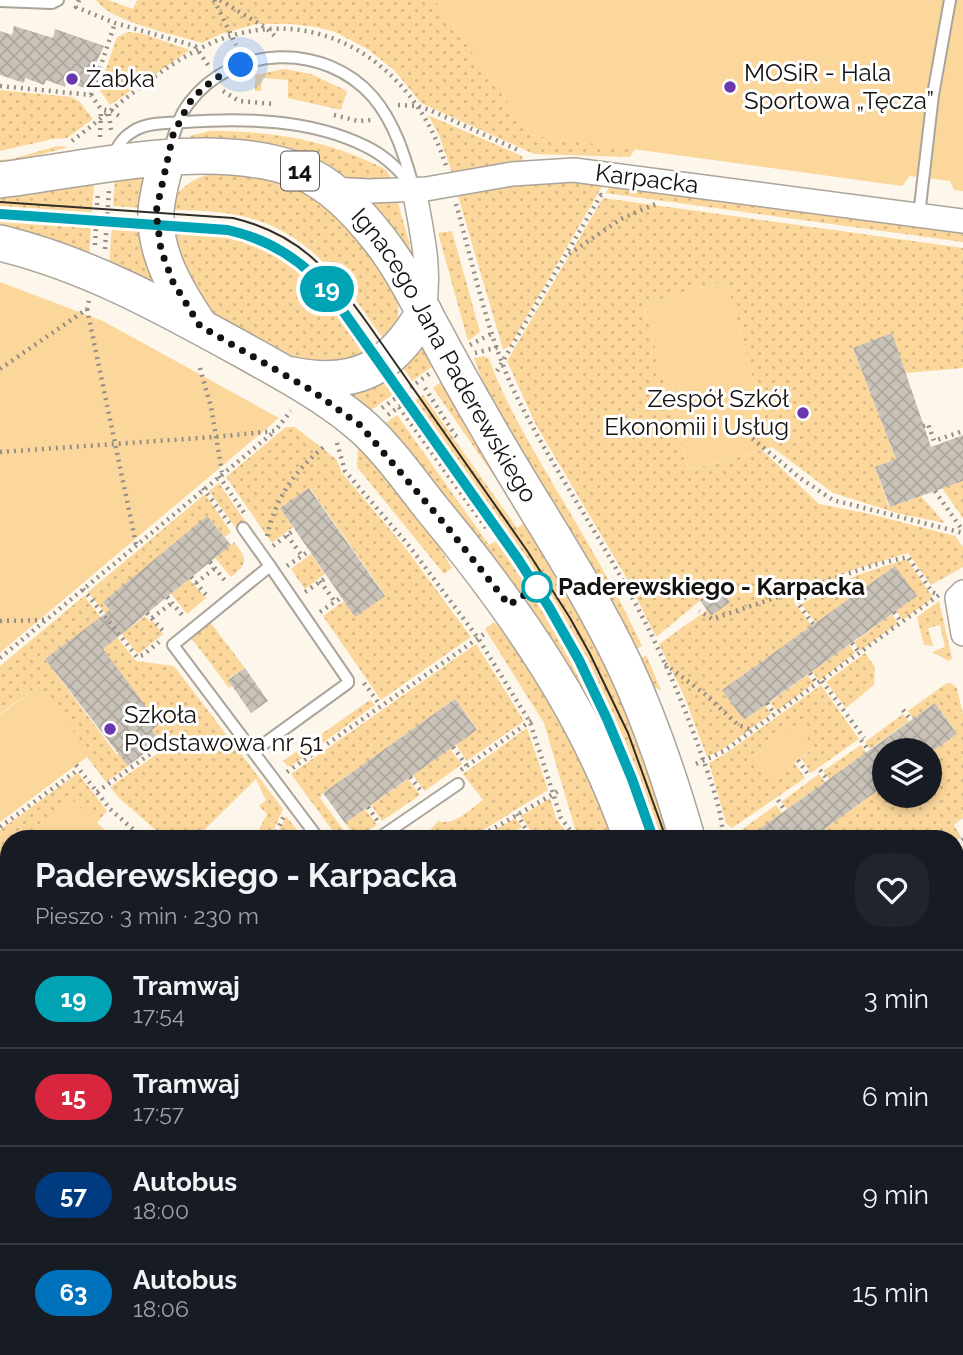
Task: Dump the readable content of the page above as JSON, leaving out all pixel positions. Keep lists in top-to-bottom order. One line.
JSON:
{"streets":{"main road":["14","Ignacego Jana Paderewskiego"],"street":["Karpacka"]},"crossings":[["Karpacka","Ignacego Jana Paderewskiego"]],"places":["Żabka","MOSiR - Hala Sportowa „Tęcza”","Zespół Szkół Ekonomii i Usług","Paderewskiego - Karpacka","Szkoła Podstawowa nr 51"],"lines":["tram line 19"],"page":{"on_map":"19","heading":["Paderewskiego - Karpacka","Pieszo · 3 min · 230 m"],"list":[{"mark":"19","name":"Tramwaj","note":"17:54","value":"3 min"},{"mark":"15","name":"Tramwaj","note":"17:57","value":"6 min"},{"mark":"57","name":"Autobus","note":"18:00","value":"9 min"},{"mark":"63","name":"Autobus","note":"18:06","value":"15 min"}]}}
